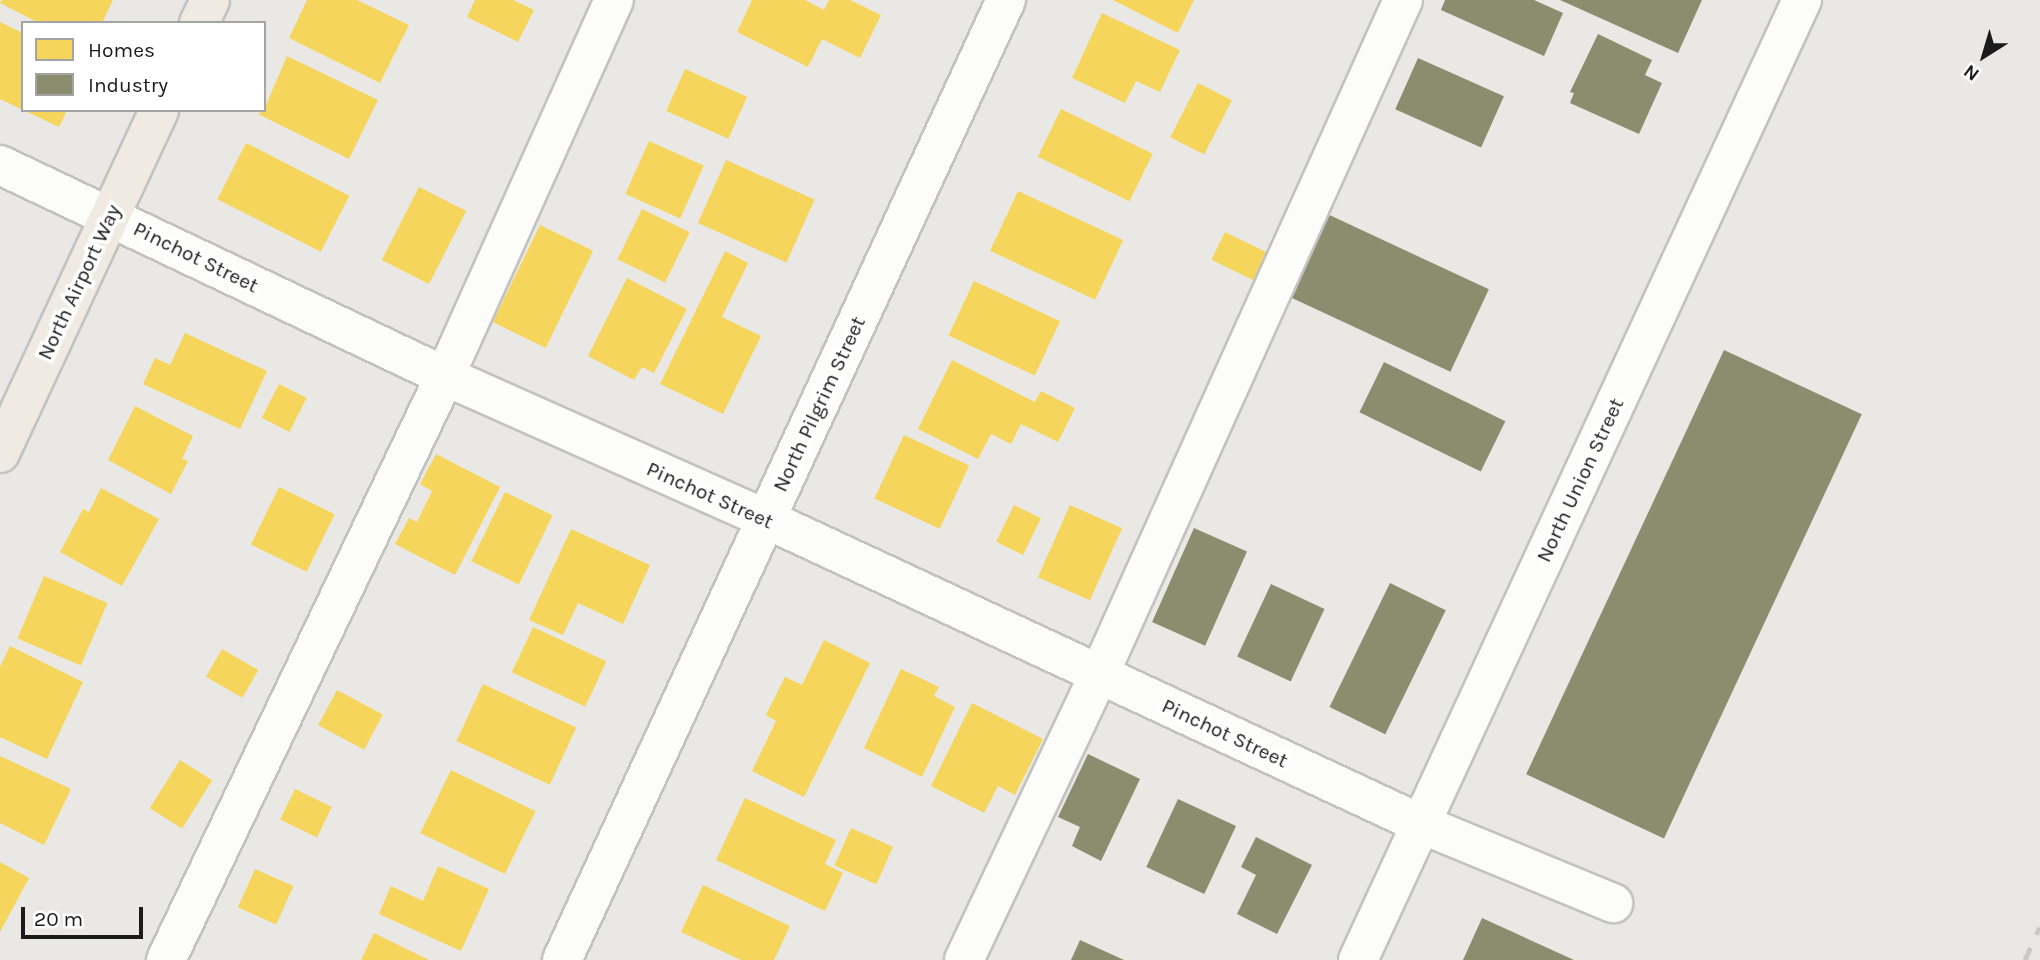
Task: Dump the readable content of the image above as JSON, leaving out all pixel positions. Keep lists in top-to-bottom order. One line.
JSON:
{"streets":{"main road":["North Airport Way"],"street":["Pinchot Street","North Pilgrim Street","North Union Street"]},"crossings":[["Pinchot Street","North Airport Way"],["Pinchot Street","North Pilgrim Street"],["Pinchot Street","North Union Street"]],"legend":["Homes","Industry"],"scale_bar":"20 m","north":"bottom left"}
